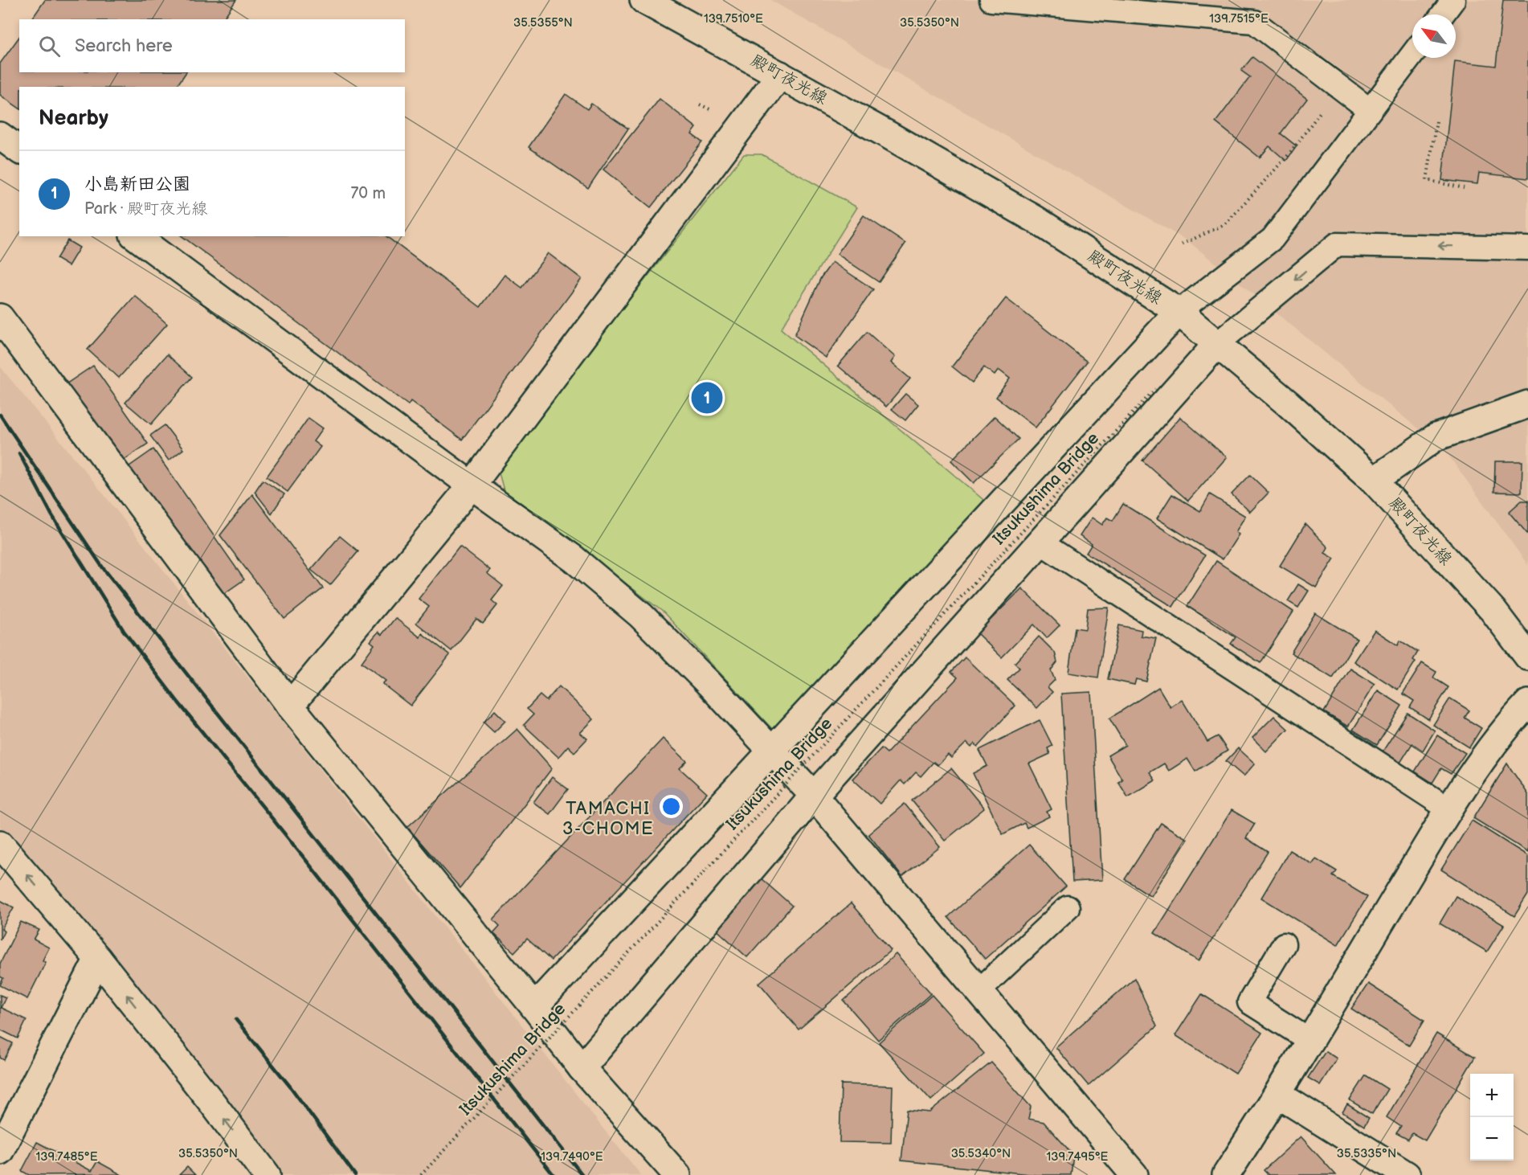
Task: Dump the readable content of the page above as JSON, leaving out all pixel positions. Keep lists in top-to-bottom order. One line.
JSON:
{"streets":{"street":["殿町夜光線"],"path":["Itsukushima Bridge"]},"districts":["TAMACHI 3-CHOME"],"north":"top left","page":{"search":"Search here","heading":"Nearby","list":[{"mark":"1","name":"小島新田公園","note":"Park · 殿町夜光線","value":"70 m"}],"pins":"1","map_buttons":["+","−"]},"coordinates":["139.7510°E","139.7515°E","35.5355°N","35.5350°N","35.5340°N","35.5335°N","139.7485°E","139.7490°E","139.7495°E"]}
